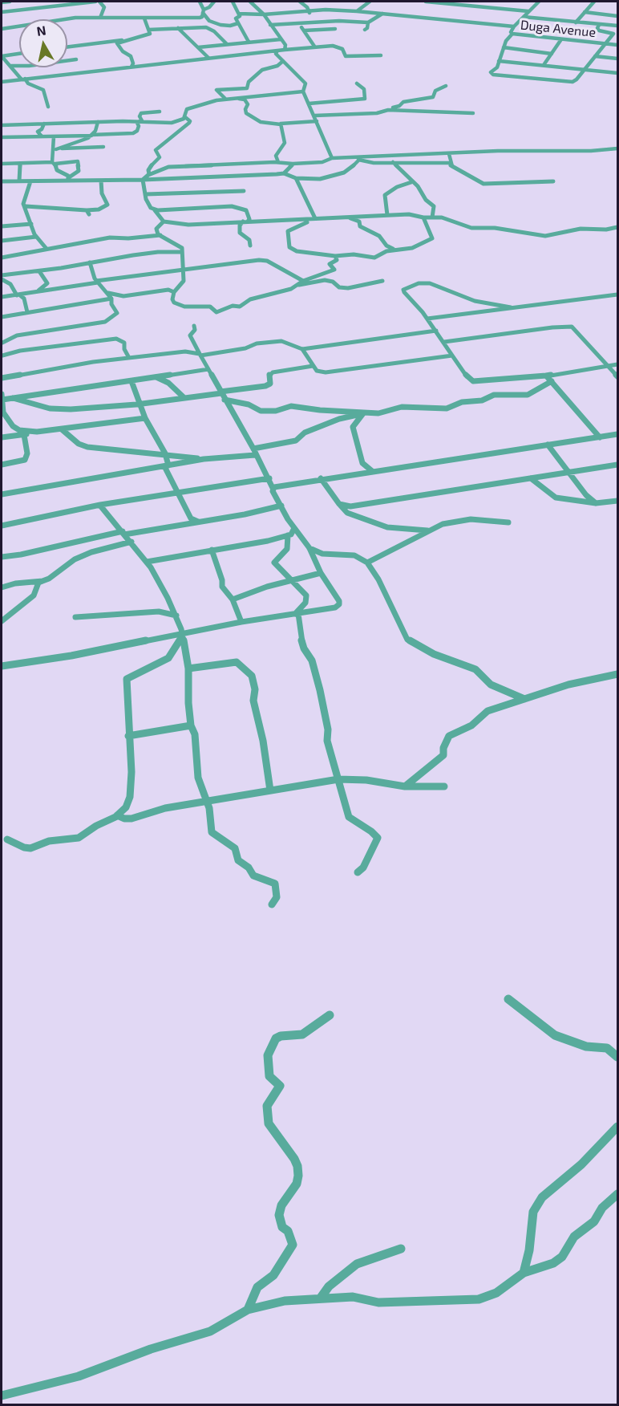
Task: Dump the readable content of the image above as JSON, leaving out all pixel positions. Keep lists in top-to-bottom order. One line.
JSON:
{"streets":{"street":["Duga Avenue"]},"north":"top"}
